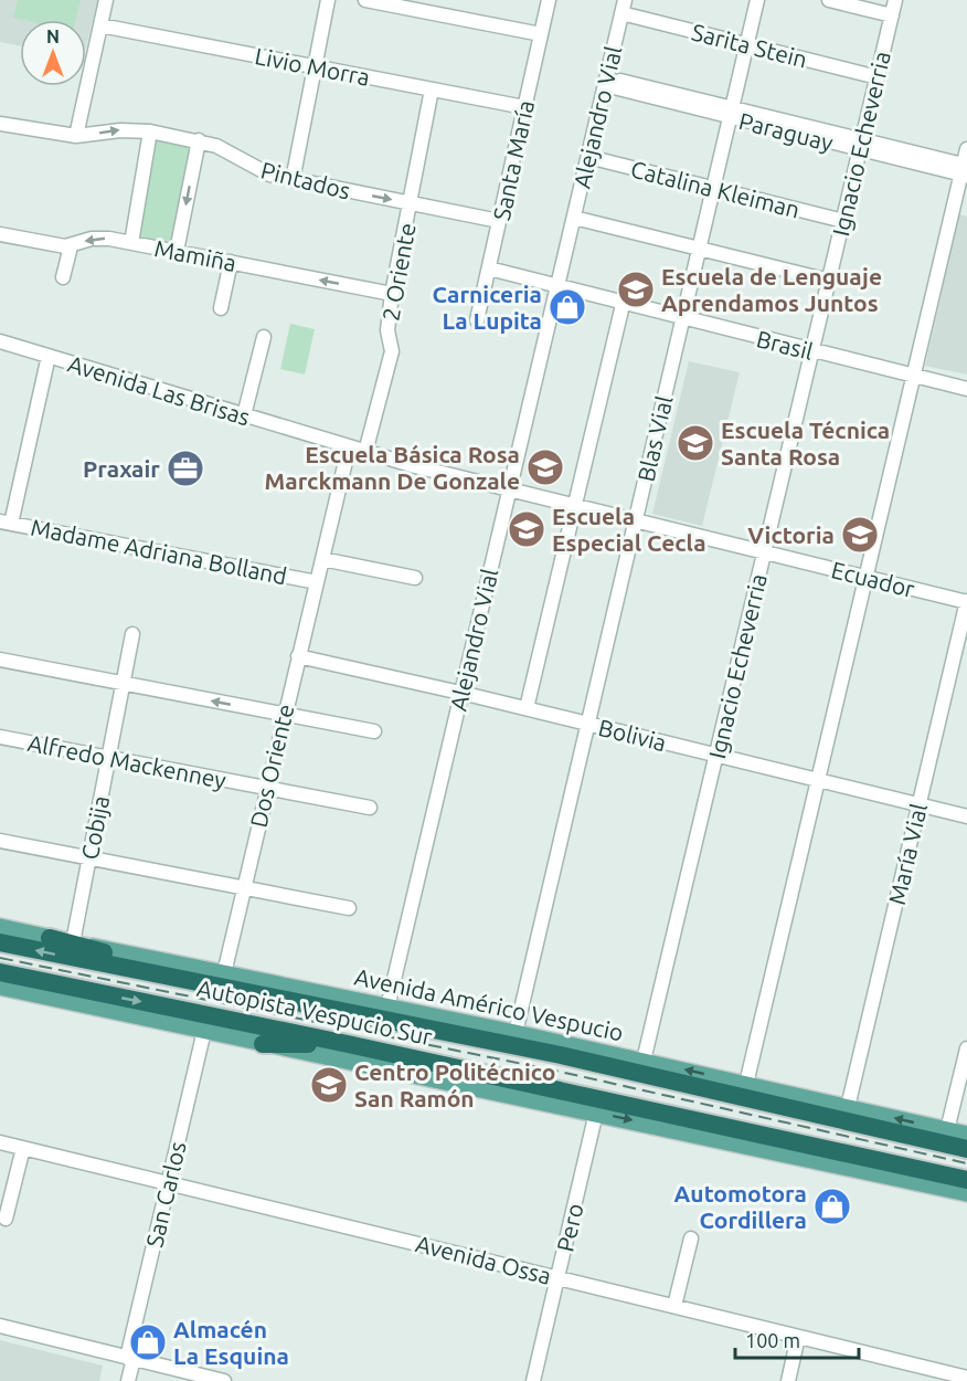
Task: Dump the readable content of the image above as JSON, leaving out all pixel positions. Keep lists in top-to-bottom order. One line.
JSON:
{"streets":{"highway":["Autopista Vespucio Sur"],"main road":["Avenida Américo Vespucio"],"street":["Sarita Stein","Livio Morra","Alejandro Vial","Paraguay","Ignacio Echeverria","Santa María","Pintados","Catalina Kleiman","Mamiña","2 Oriente","Brasil","Avenida Las Brisas","Blas Vial","Madame Adriana Bolland","Ecuador","Bolivia","Alfredo Mackenney","Dos Oriente","Cobija","María Vial","San Carlos","Pero","Avenida Ossa"]},"crossings":[["Sarita Stein","Alejandro Vial"],["Sarita Stein","Ignacio Echeverria"],["Sarita Stein","Blas Vial"],["Livio Morra","Santa María"],["Livio Morra","2 Oriente"],["Alejandro Vial","Paraguay"],["Alejandro Vial","Catalina Kleiman"],["Alejandro Vial","Brasil"],["Alejandro Vial","Avenida Las Brisas"],["Alejandro Vial","Ecuador"],["Alejandro Vial","Bolivia"],["Alejandro Vial","Avenida Américo Vespucio"],["Paraguay","Ignacio Echeverria"],["Paraguay","Blas Vial"],["Ignacio Echeverria","Catalina Kleiman"],["Ignacio Echeverria","Brasil"],["Ignacio Echeverria","Ecuador"],["Ignacio Echeverria","Bolivia"],["Ignacio Echeverria","Avenida Américo Vespucio"],["Santa María","Pintados"],["Santa María","Brasil"],["Pintados","2 Oriente"],["Catalina Kleiman","Blas Vial"],["Mamiña","2 Oriente"],["2 Oriente","Avenida Las Brisas"],["Brasil","Blas Vial"],["Avenida Las Brisas","Ecuador"],["Avenida Las Brisas","Dos Oriente"],["Blas Vial","Ecuador"],["Blas Vial","Bolivia"],["Blas Vial","Avenida Américo Vespucio"],["Madame Adriana Bolland","Dos Oriente"],["Ecuador","María Vial"],["Bolivia","Dos Oriente"],["Bolivia","María Vial"],["Alfredo Mackenney","Dos Oriente"],["Alfredo Mackenney","Cobija"],["Dos Oriente","Avenida Américo Vespucio"],["Cobija","Avenida Américo Vespucio"],["María Vial","Avenida Américo Vespucio"],["San Carlos","Avenida Ossa"],["Pero","Avenida Ossa"]],"one_way":["Pintados","Mamiña"],"places":{"school or university":["Escuela de Lenguaje Aprendamos Juntos","Escuela Técnica Santa Rosa","Escuela Básica Rosa Marckmann De Gonzale","Escuela Especial Cecla","Victoria","Centro Politécnico San Ramón"],"shop":["Carniceria La Lupita","Automotora Cordillera","Almacén La Esquina"],"office":["Praxair"]},"scale_bar":"100 m","north":"top"}
